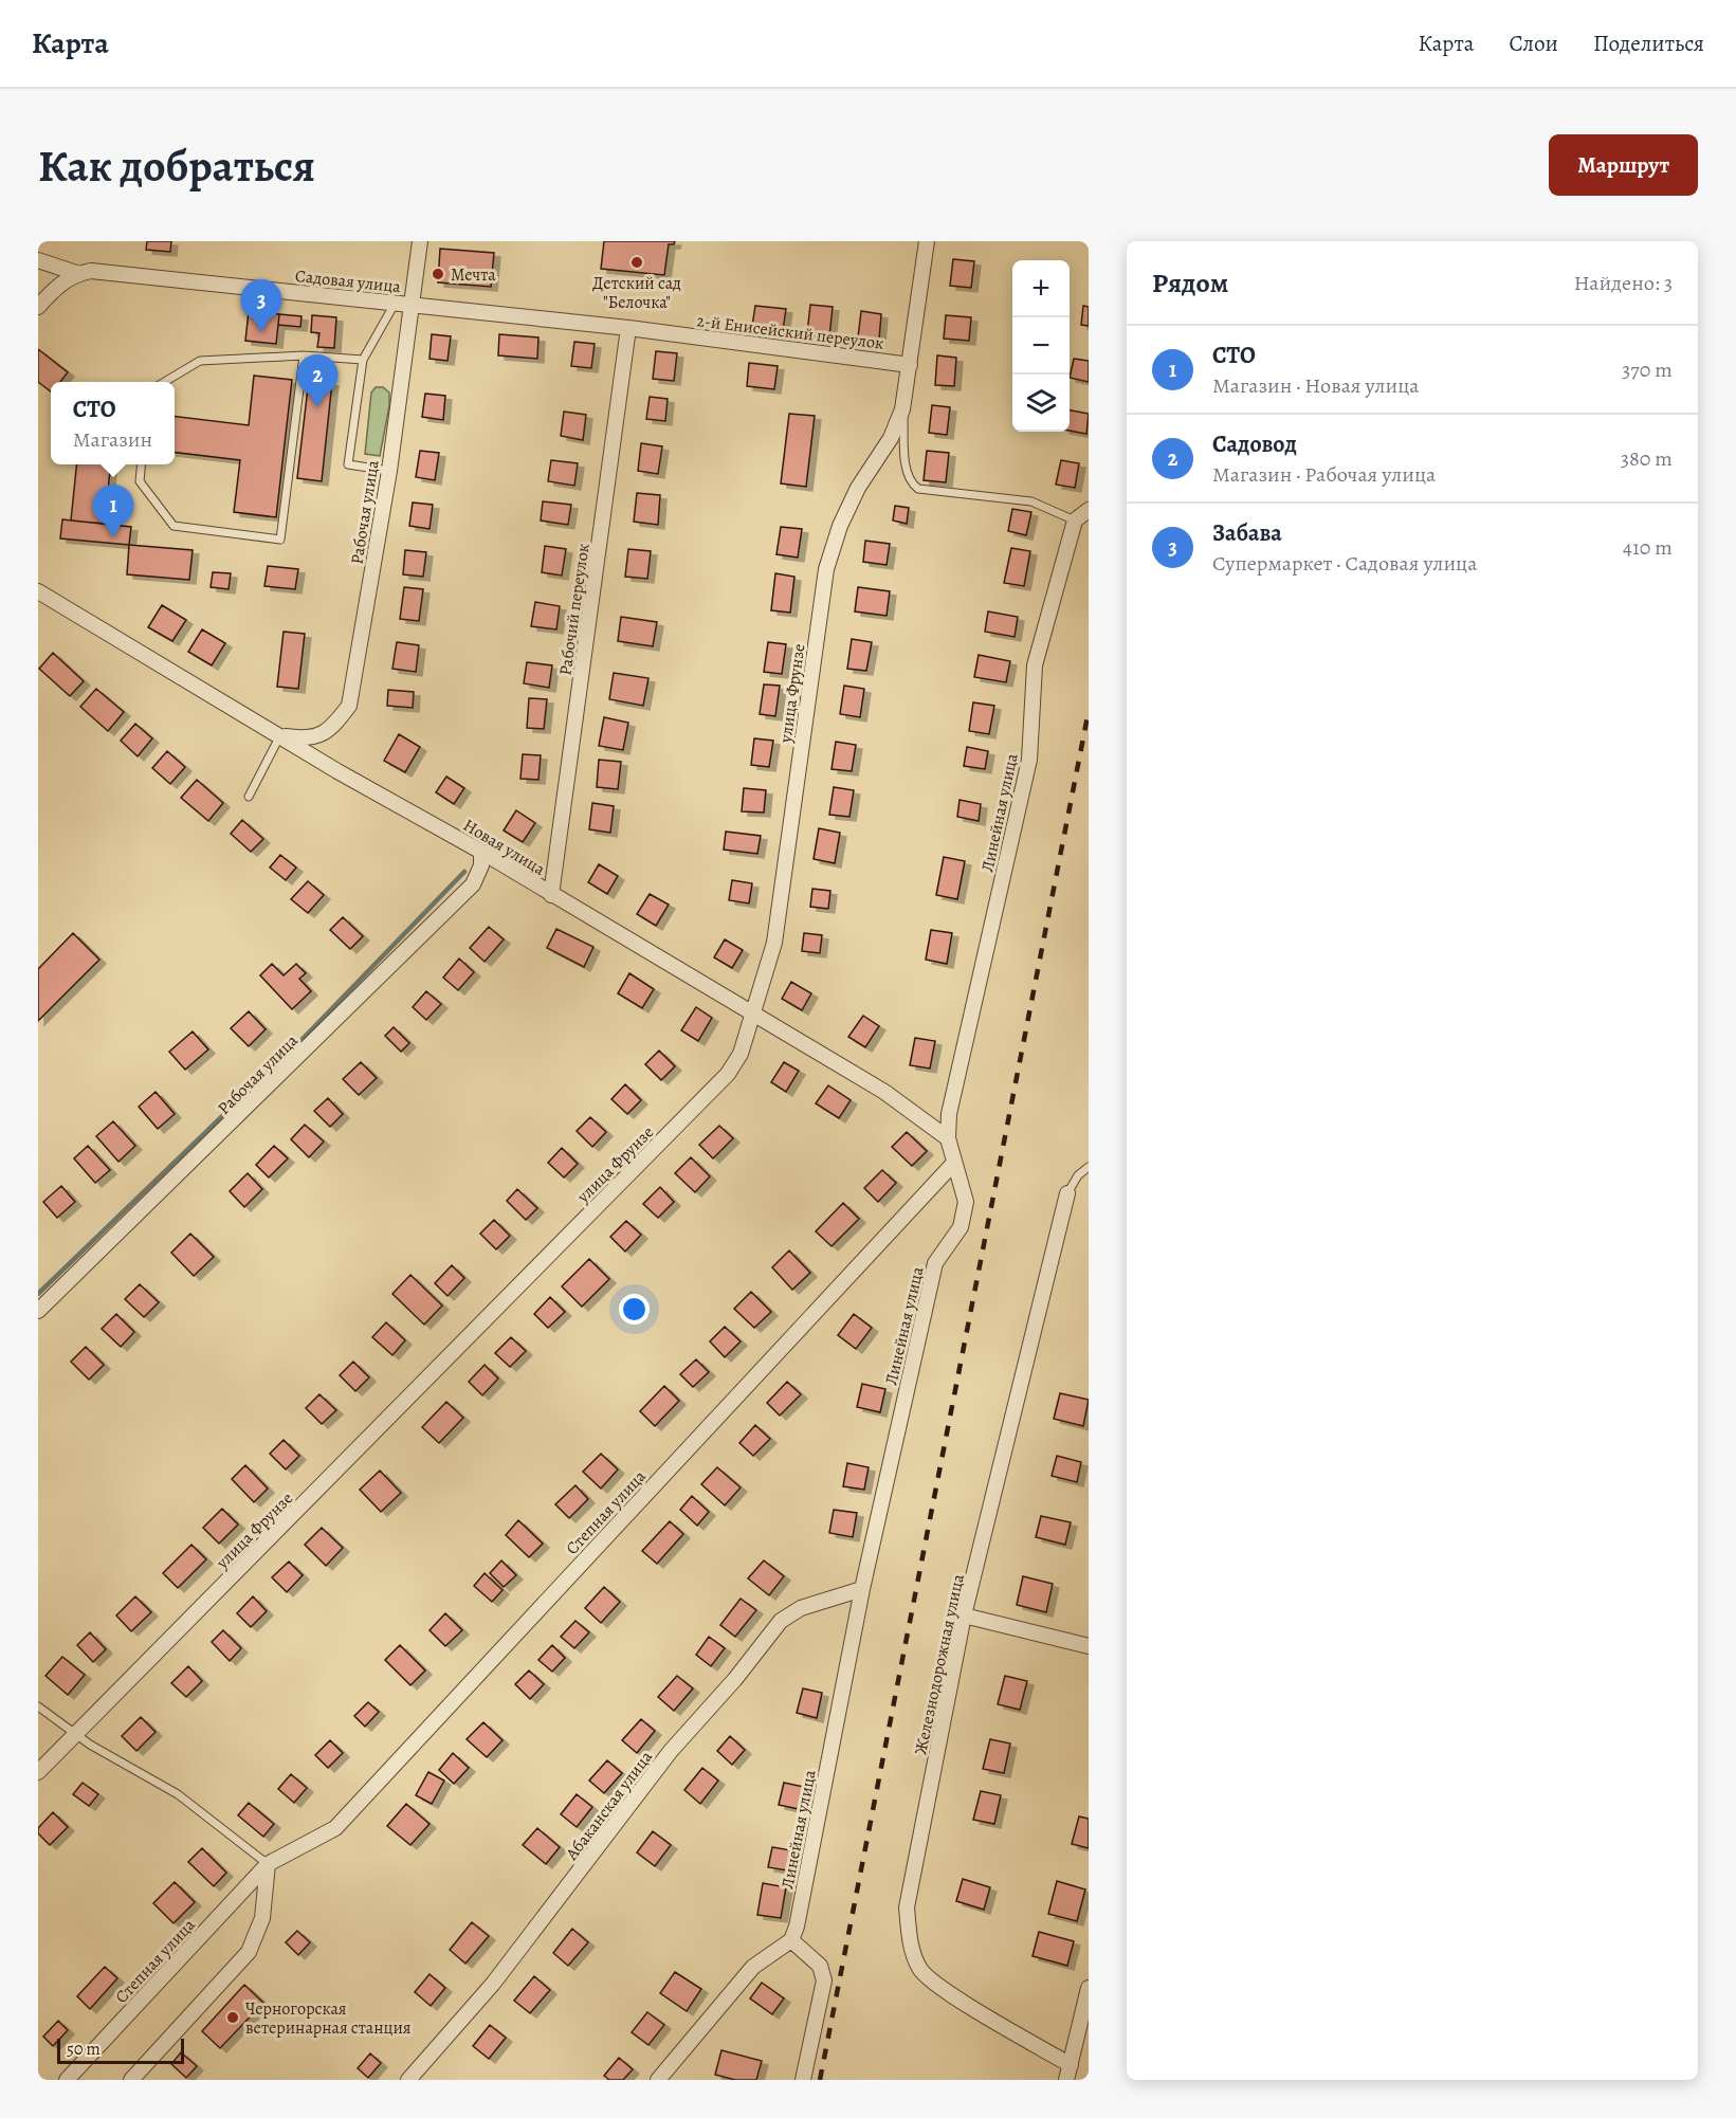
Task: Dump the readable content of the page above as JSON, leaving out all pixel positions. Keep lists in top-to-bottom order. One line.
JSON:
{"streets":{"street":["Садовая улица","2-й Енисейский переулок","Рабочая улица","Рабочий переулок","улица Фрунзе","Линейная улица","Новая улица","Степная улица","Железнодорожная улица","Абаканская улица"]},"crossings":[["Садовая улица","2-й Енисейский переулок"],["Садовая улица","Рабочая улица"],["Садовая улица","Рабочий переулок"],["2-й Енисейский переулок","Рабочий переулок"],["2-й Енисейский переулок","улица Фрунзе"],["Рабочая улица","Новая улица"],["Рабочий переулок","Новая улица"],["улица Фрунзе","Новая улица"],["Линейная улица","Новая улица"],["Линейная улица","Степная улица"],["Линейная улица","Абаканская улица"]],"places":["Детский сад \"Белочка\"","Мечта","Черногорская ветеринарная станция"],"scale_bar":"50 m","page":{"header":"Карта","nav":["Карта","Слои","Поделиться"],"buttons":"Маршрут","title":"Как добраться","heading":["Рядом","Найдено: 3"],"map_buttons":["+","−"],"pins":["3","2","1"],"list":[{"mark":"1","name":"СТО","note":"Магазин · Новая улица","value":"370 m"},{"mark":"2","name":"Садовод","note":"Магазин · Рабочая улица","value":"380 m"},{"mark":"3","name":"Забава","note":"Супермаркет · Садовая улица","value":"410 m"}],"popup":["СТО","Магазин"],"scale":"50 m"}}
